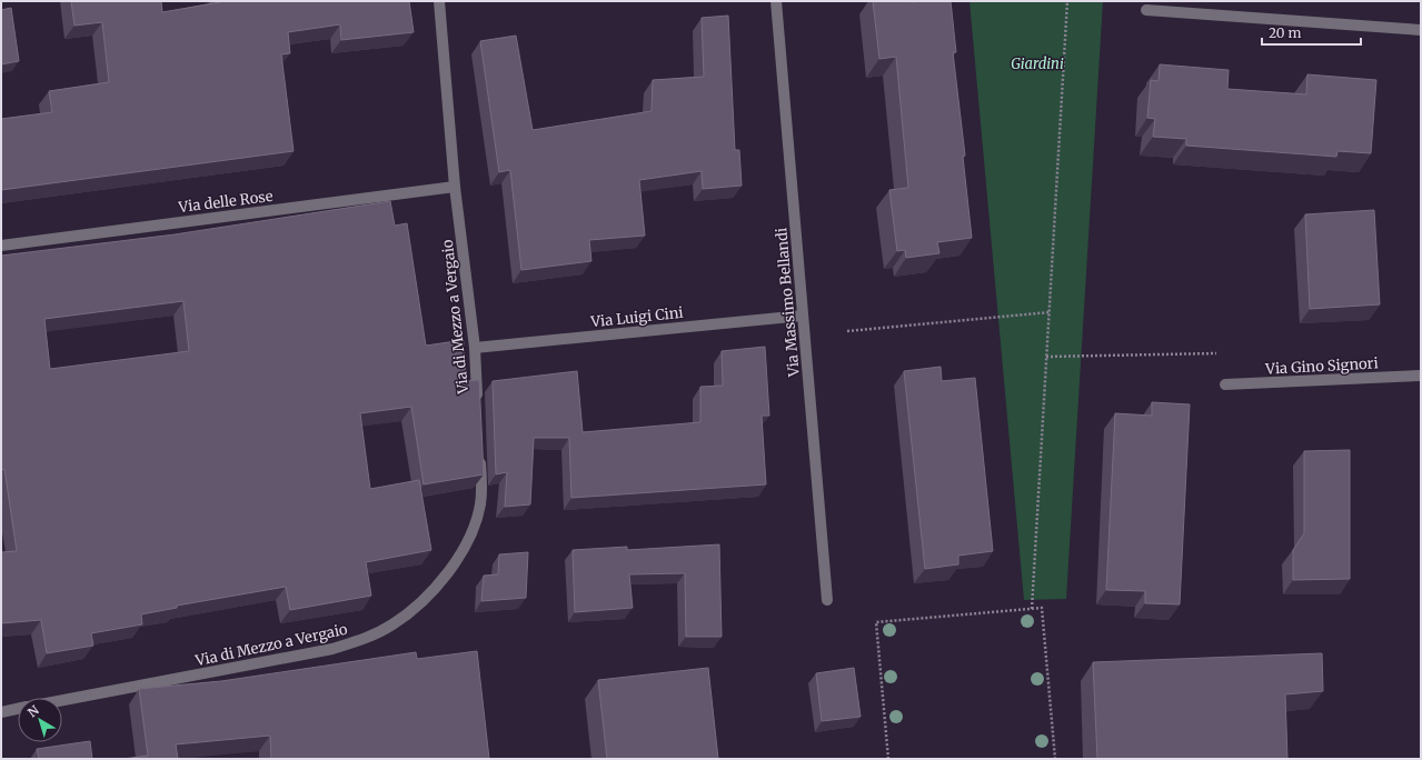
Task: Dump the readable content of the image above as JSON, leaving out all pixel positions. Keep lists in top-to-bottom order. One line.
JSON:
{"streets":{"street":["Via delle Rose","Via Massimo Bellandi","Via di Mezzo a Vergaio","Via Luigi Cini","Via Gino Signori"]},"crossings":[["Via delle Rose","Via di Mezzo a Vergaio"],["Via Massimo Bellandi","Via Luigi Cini"],["Via di Mezzo a Vergaio","Via Luigi Cini"]],"parks":["Giardini"],"scale_bar":"20 m","north":"top left"}
